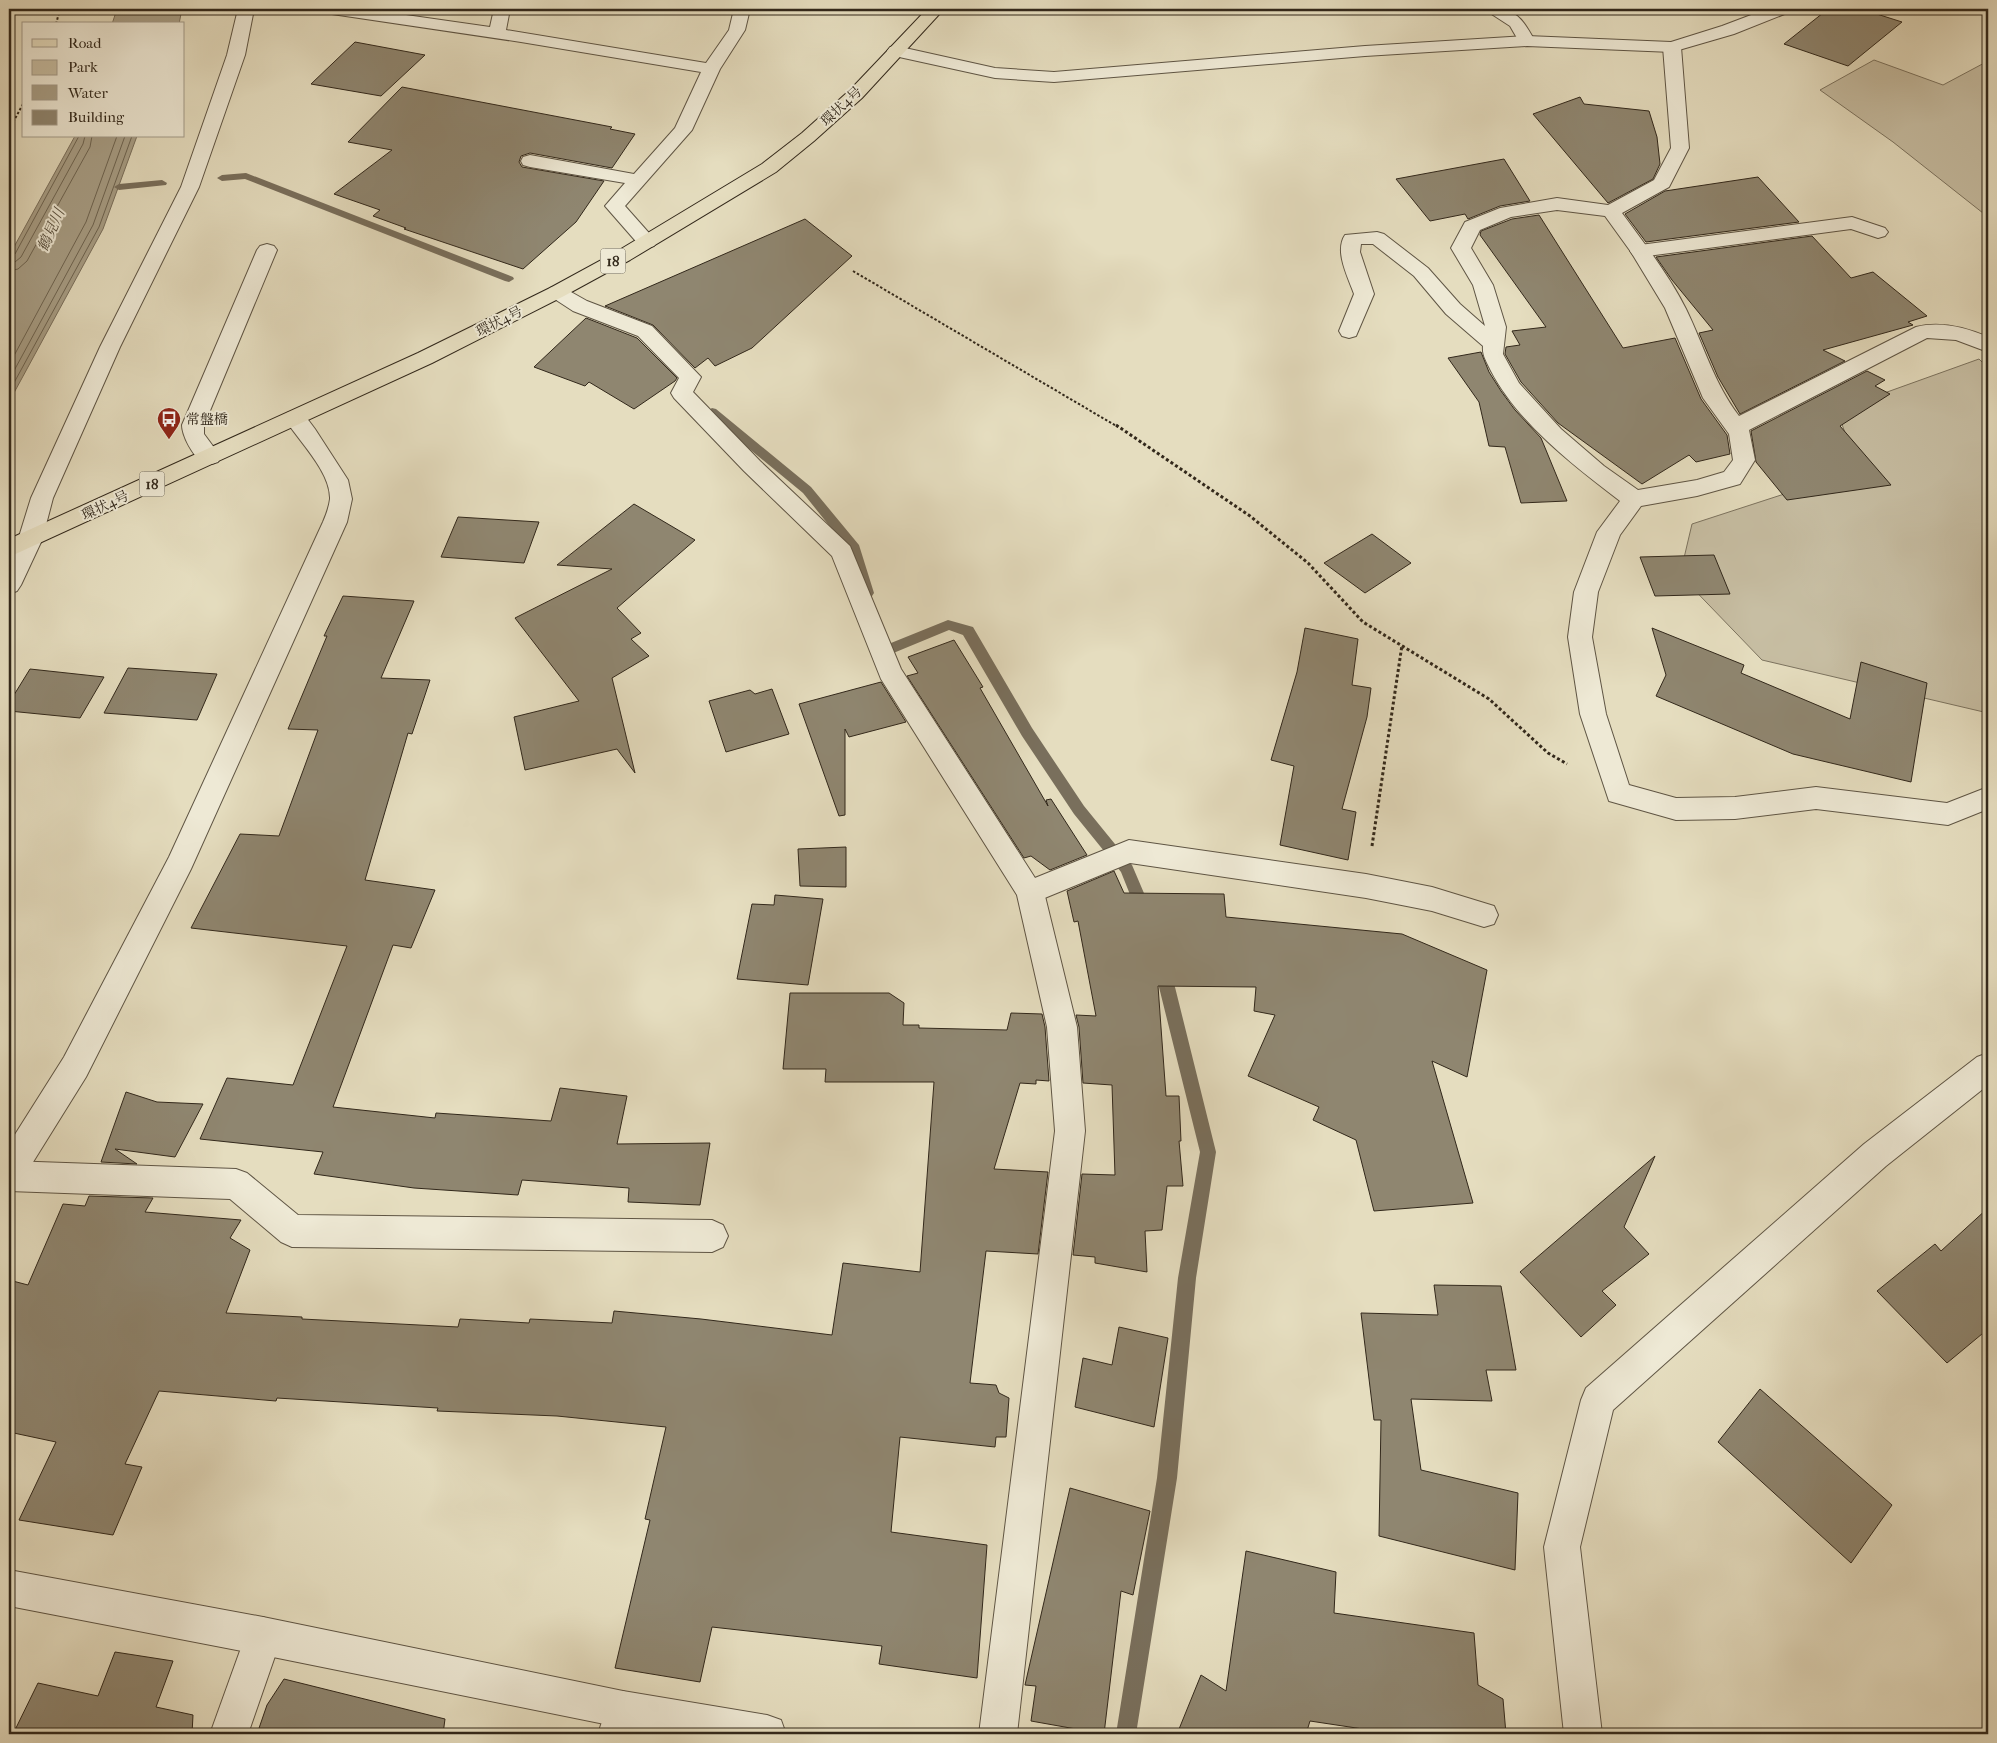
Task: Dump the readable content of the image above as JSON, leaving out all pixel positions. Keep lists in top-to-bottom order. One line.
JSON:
{"streets":{"main road":["環状4号","18"]},"water":["鶴見川"],"places":{"bus stop":["常盤橋"]},"legend":["Road","Park","Water","Building"]}
